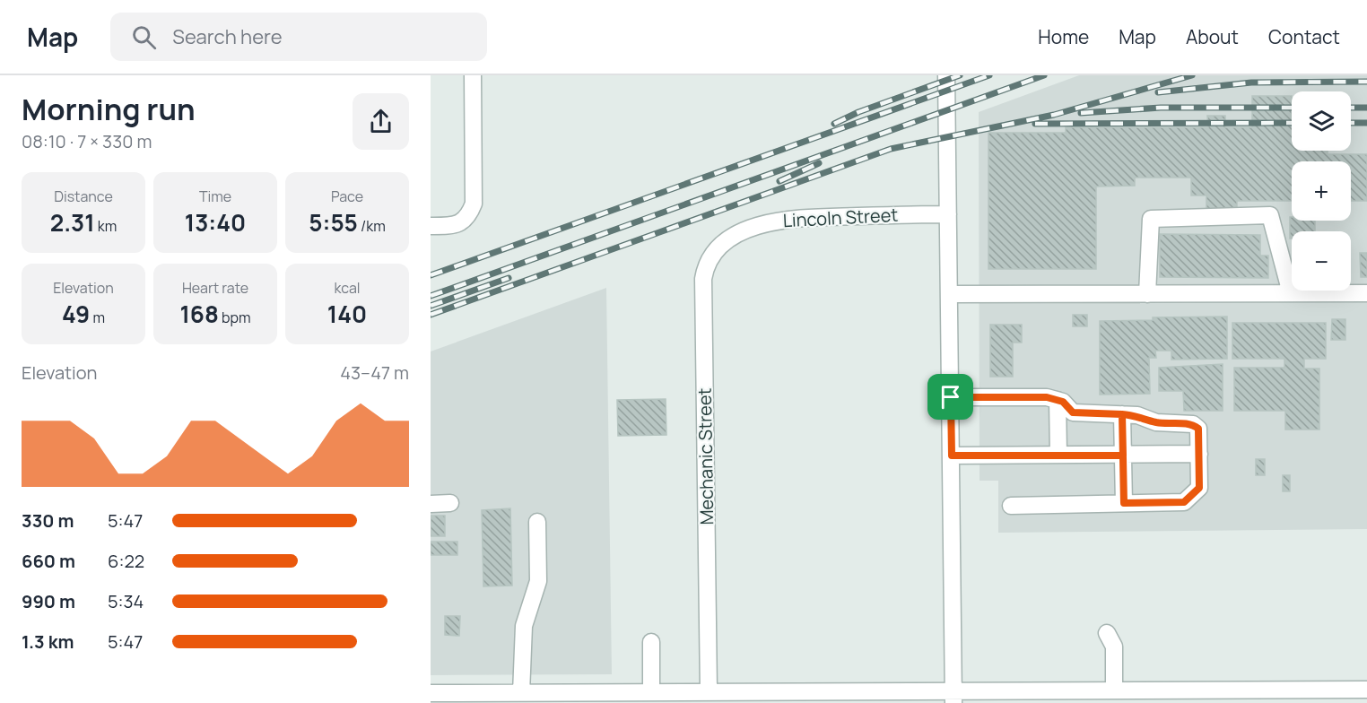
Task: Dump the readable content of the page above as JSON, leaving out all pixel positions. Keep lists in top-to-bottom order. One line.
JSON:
{"streets":{"street":["Lincoln Street","Mechanic Street"]},"crossings":[["Lincoln Street","Mechanic Street"]],"page":{"header":"Map","search":"Search here","nav":["Home","Map","About","Contact"],"heading":["Morning run","08:10 · 7 × 330 m"],"map_buttons":["+","−"],"stats":[["Distance","2.31 km"],["Time","13:40"],["Pace","5:55 /km"],["Elevation","49 m"],["Heart rate","168 bpm"],["kcal","140"]],"chart":["Elevation","43–47 m"],"list":[{"name":"330 m","note":"5:47"},{"name":"660 m","note":"6:22"},{"name":"990 m","note":"5:34"},{"name":"1.3 km","note":"5:47"}]}}
